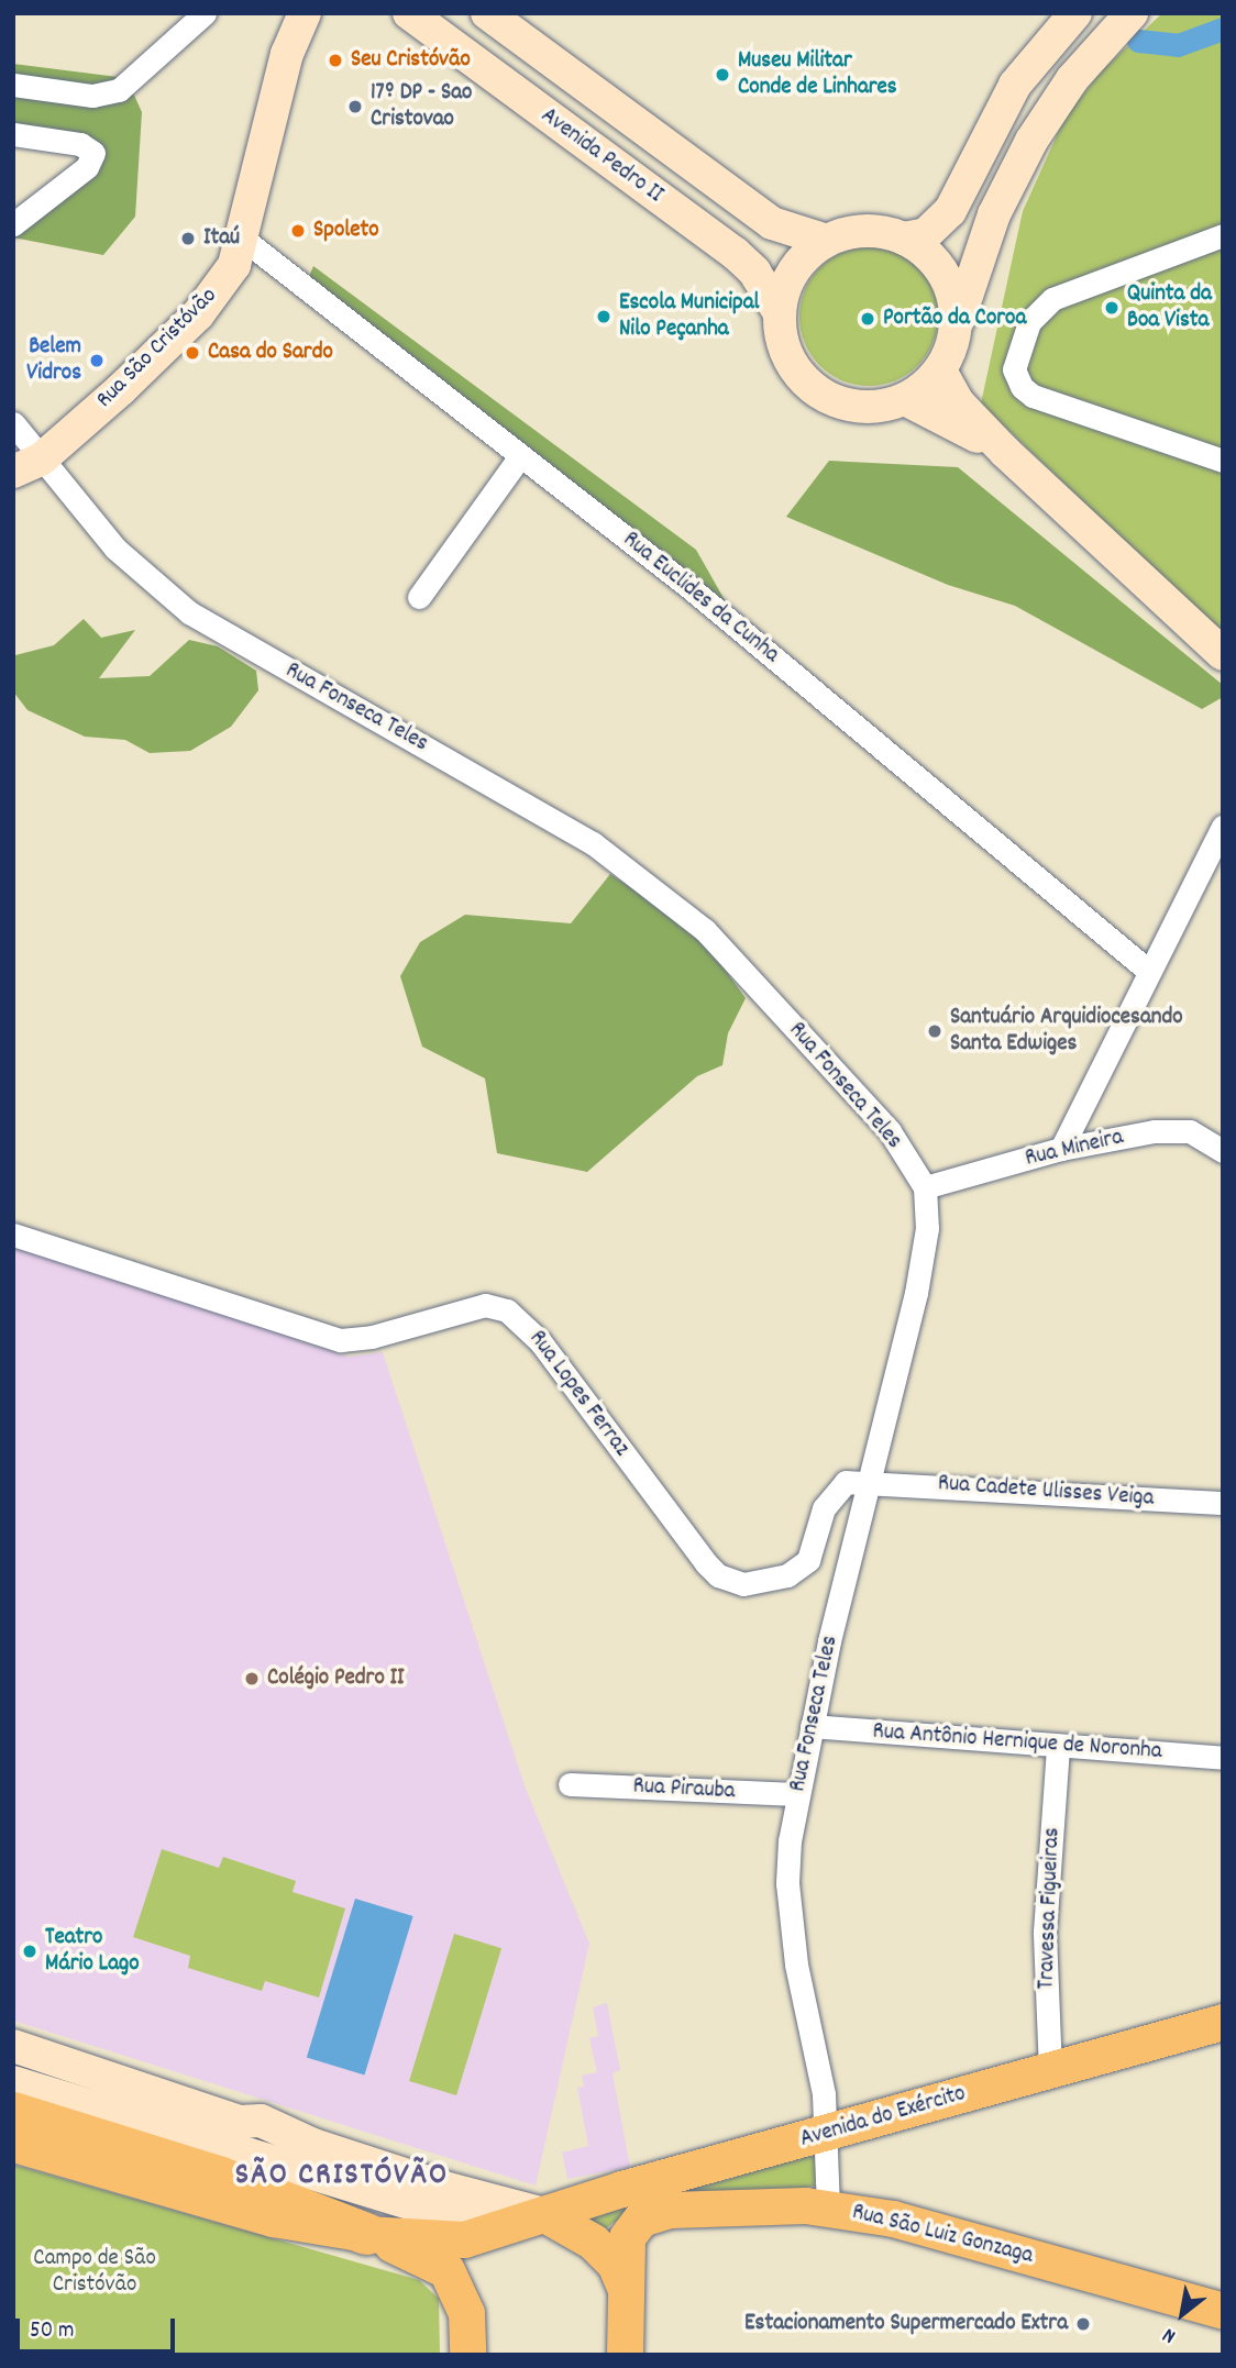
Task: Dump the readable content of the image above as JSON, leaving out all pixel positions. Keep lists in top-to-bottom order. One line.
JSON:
{"streets":{"main road":["Avenida do Exército","Rua São Luiz Gonzaga"],"street":["Avenida Pedro II","Rua São Cristóvão","Rua Euclides da Cunha","Rua Fonseca Teles","Rua Mineira","Rua Lopes Ferraz","Rua Cadete Ulisses Veiga","Rua Antônio Hernique de Noronha","Rua Pirauba","Travessa Figueiras"]},"crossings":[["Rua São Cristóvão","Rua Euclides da Cunha"],["Rua São Cristóvão","Rua Fonseca Teles"],["Rua Fonseca Teles","Rua Mineira"],["Rua Fonseca Teles","Rua Lopes Ferraz"],["Rua Fonseca Teles","Rua Cadete Ulisses Veiga"],["Rua Fonseca Teles","Rua Antônio Hernique de Noronha"],["Rua Fonseca Teles","Rua Pirauba"],["Rua Fonseca Teles","Avenida do Exército"],["Rua Fonseca Teles","Rua São Luiz Gonzaga"],["Rua Lopes Ferraz","Rua Cadete Ulisses Veiga"],["Rua Antônio Hernique de Noronha","Travessa Figueiras"],["Travessa Figueiras","Avenida do Exército"]],"districts":["SÃO CRISTÓVÃO"],"parks":["Campo de São Cristóvão"],"places":["Seu Cristóvão","Museu Militar Conde de Linhares","17º DP - Sao Cristovao","Spoleto","Itaú","Quinta da Boa Vista","Escola Municipal Nilo Peçanha","Portão da Coroa","Casa do Sardo","Belem Vidros","Santuário Arquidiocesando Santa Edwiges","Colégio Pedro II","Teatro Mário Lago","Estacionamento Supermercado Extra"],"scale_bar":"50 m","north":"bottom left"}
